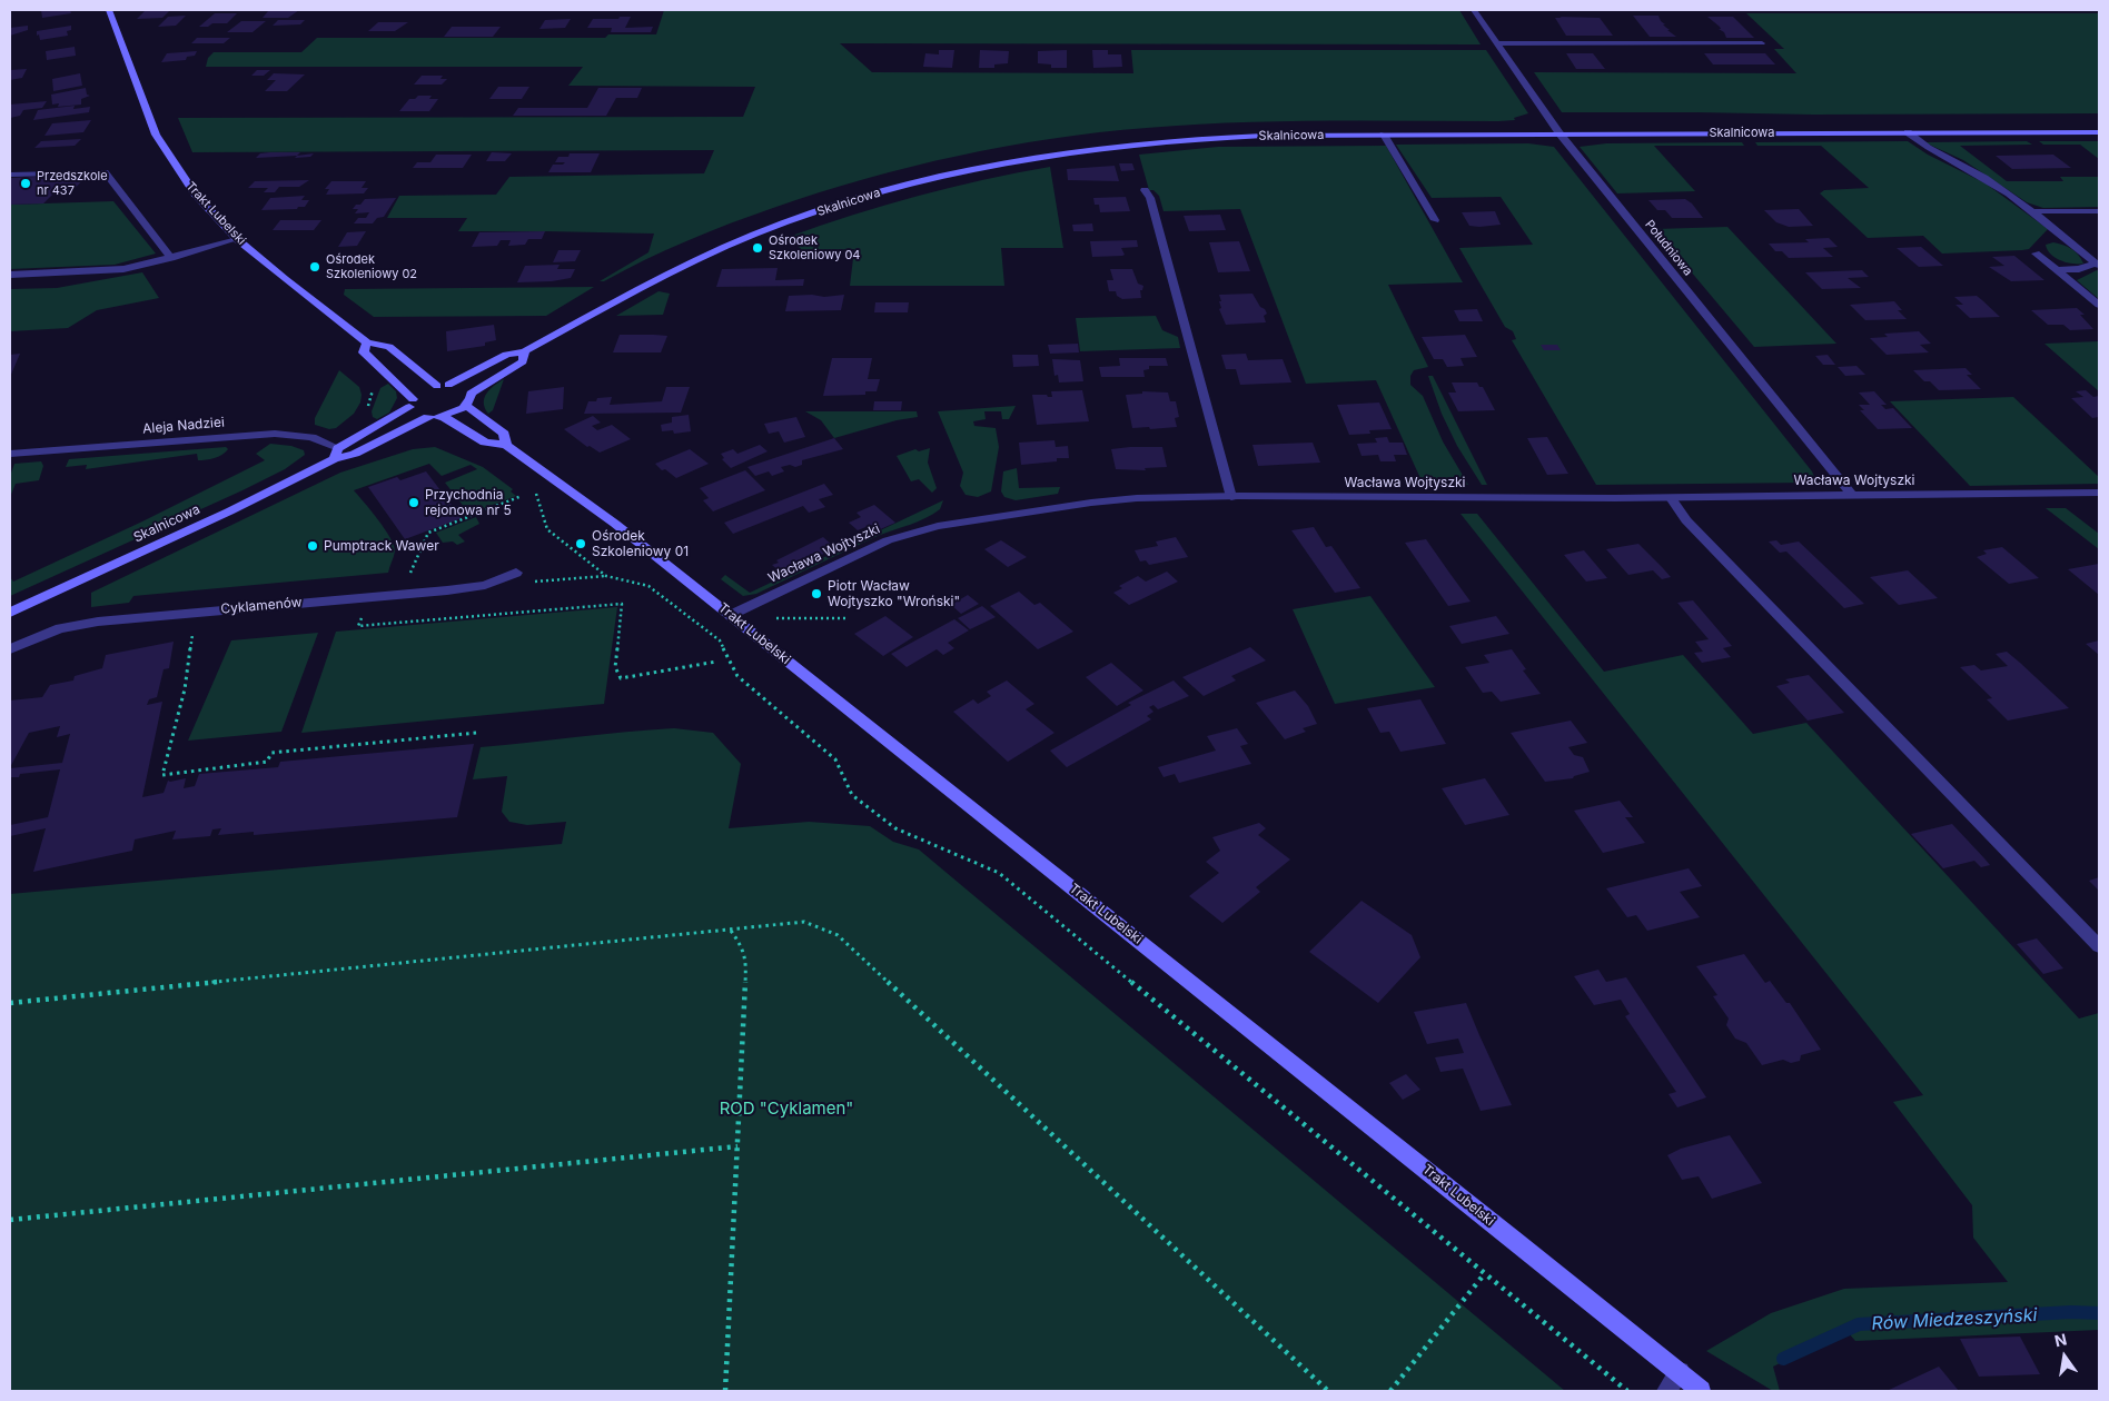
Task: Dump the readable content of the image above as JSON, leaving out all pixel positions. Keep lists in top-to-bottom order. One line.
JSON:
{"streets":{"street":["Skalnicowa","Trakt Lubelski","Południowa","Aleja Nadziei","Wacława Wojtyszki","Cyklamenów"]},"crossings":[["Skalnicowa","Trakt Lubelski"],["Skalnicowa","Południowa"],["Skalnicowa","Aleja Nadziei"],["Trakt Lubelski","Wacława Wojtyszki"],["Południowa","Wacława Wojtyszki"]],"water":["Rów Miedzeszyński"],"parks":["ROD \"Cyklamen\""],"places":["Przedszkole nr 437","Ośrodek Szkoleniowy 04","Ośrodek Szkoleniowy 02","Przychodnia rejonowa nr 5","Ośrodek Szkoleniowy 01","Pumptrack Wawer","Piotr Wacław Wojtyszko \"Wroński\""],"north":"top"}
